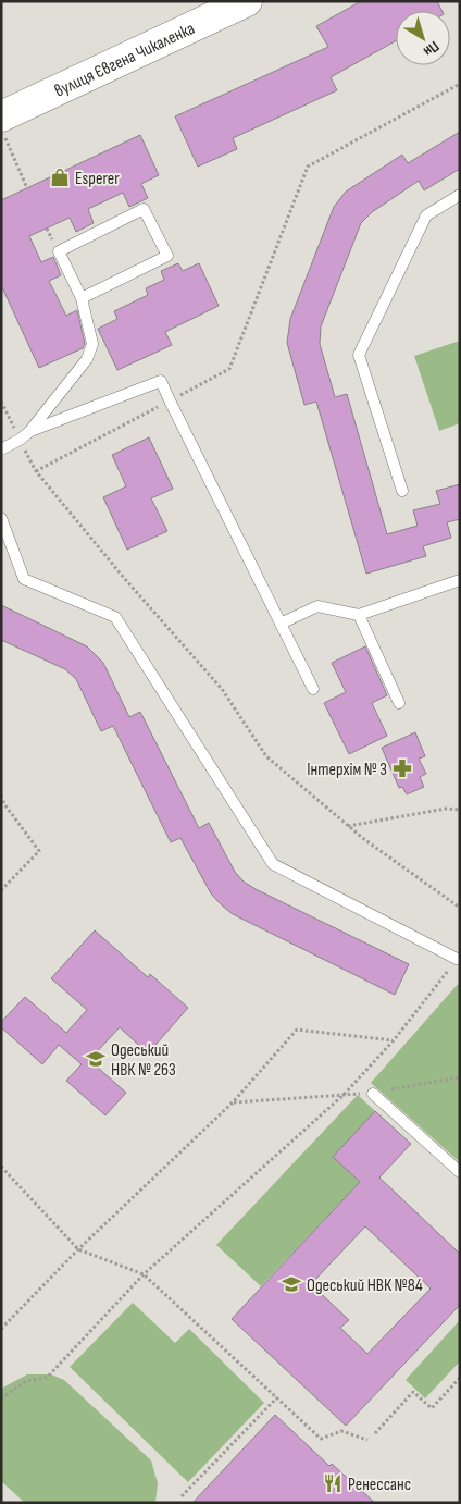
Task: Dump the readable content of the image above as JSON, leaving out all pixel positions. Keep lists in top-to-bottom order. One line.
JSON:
{"streets":{"main road":["вулиця Євгена Чикаленка"]},"places":{"shop":["Esperer"],"pharmacy":["Інтерхім № 3"],"school or university":["Одеський НВК № 263","Одеський НВК №84"],"restaurant":["Ренессанс"]},"north":"bottom right"}
